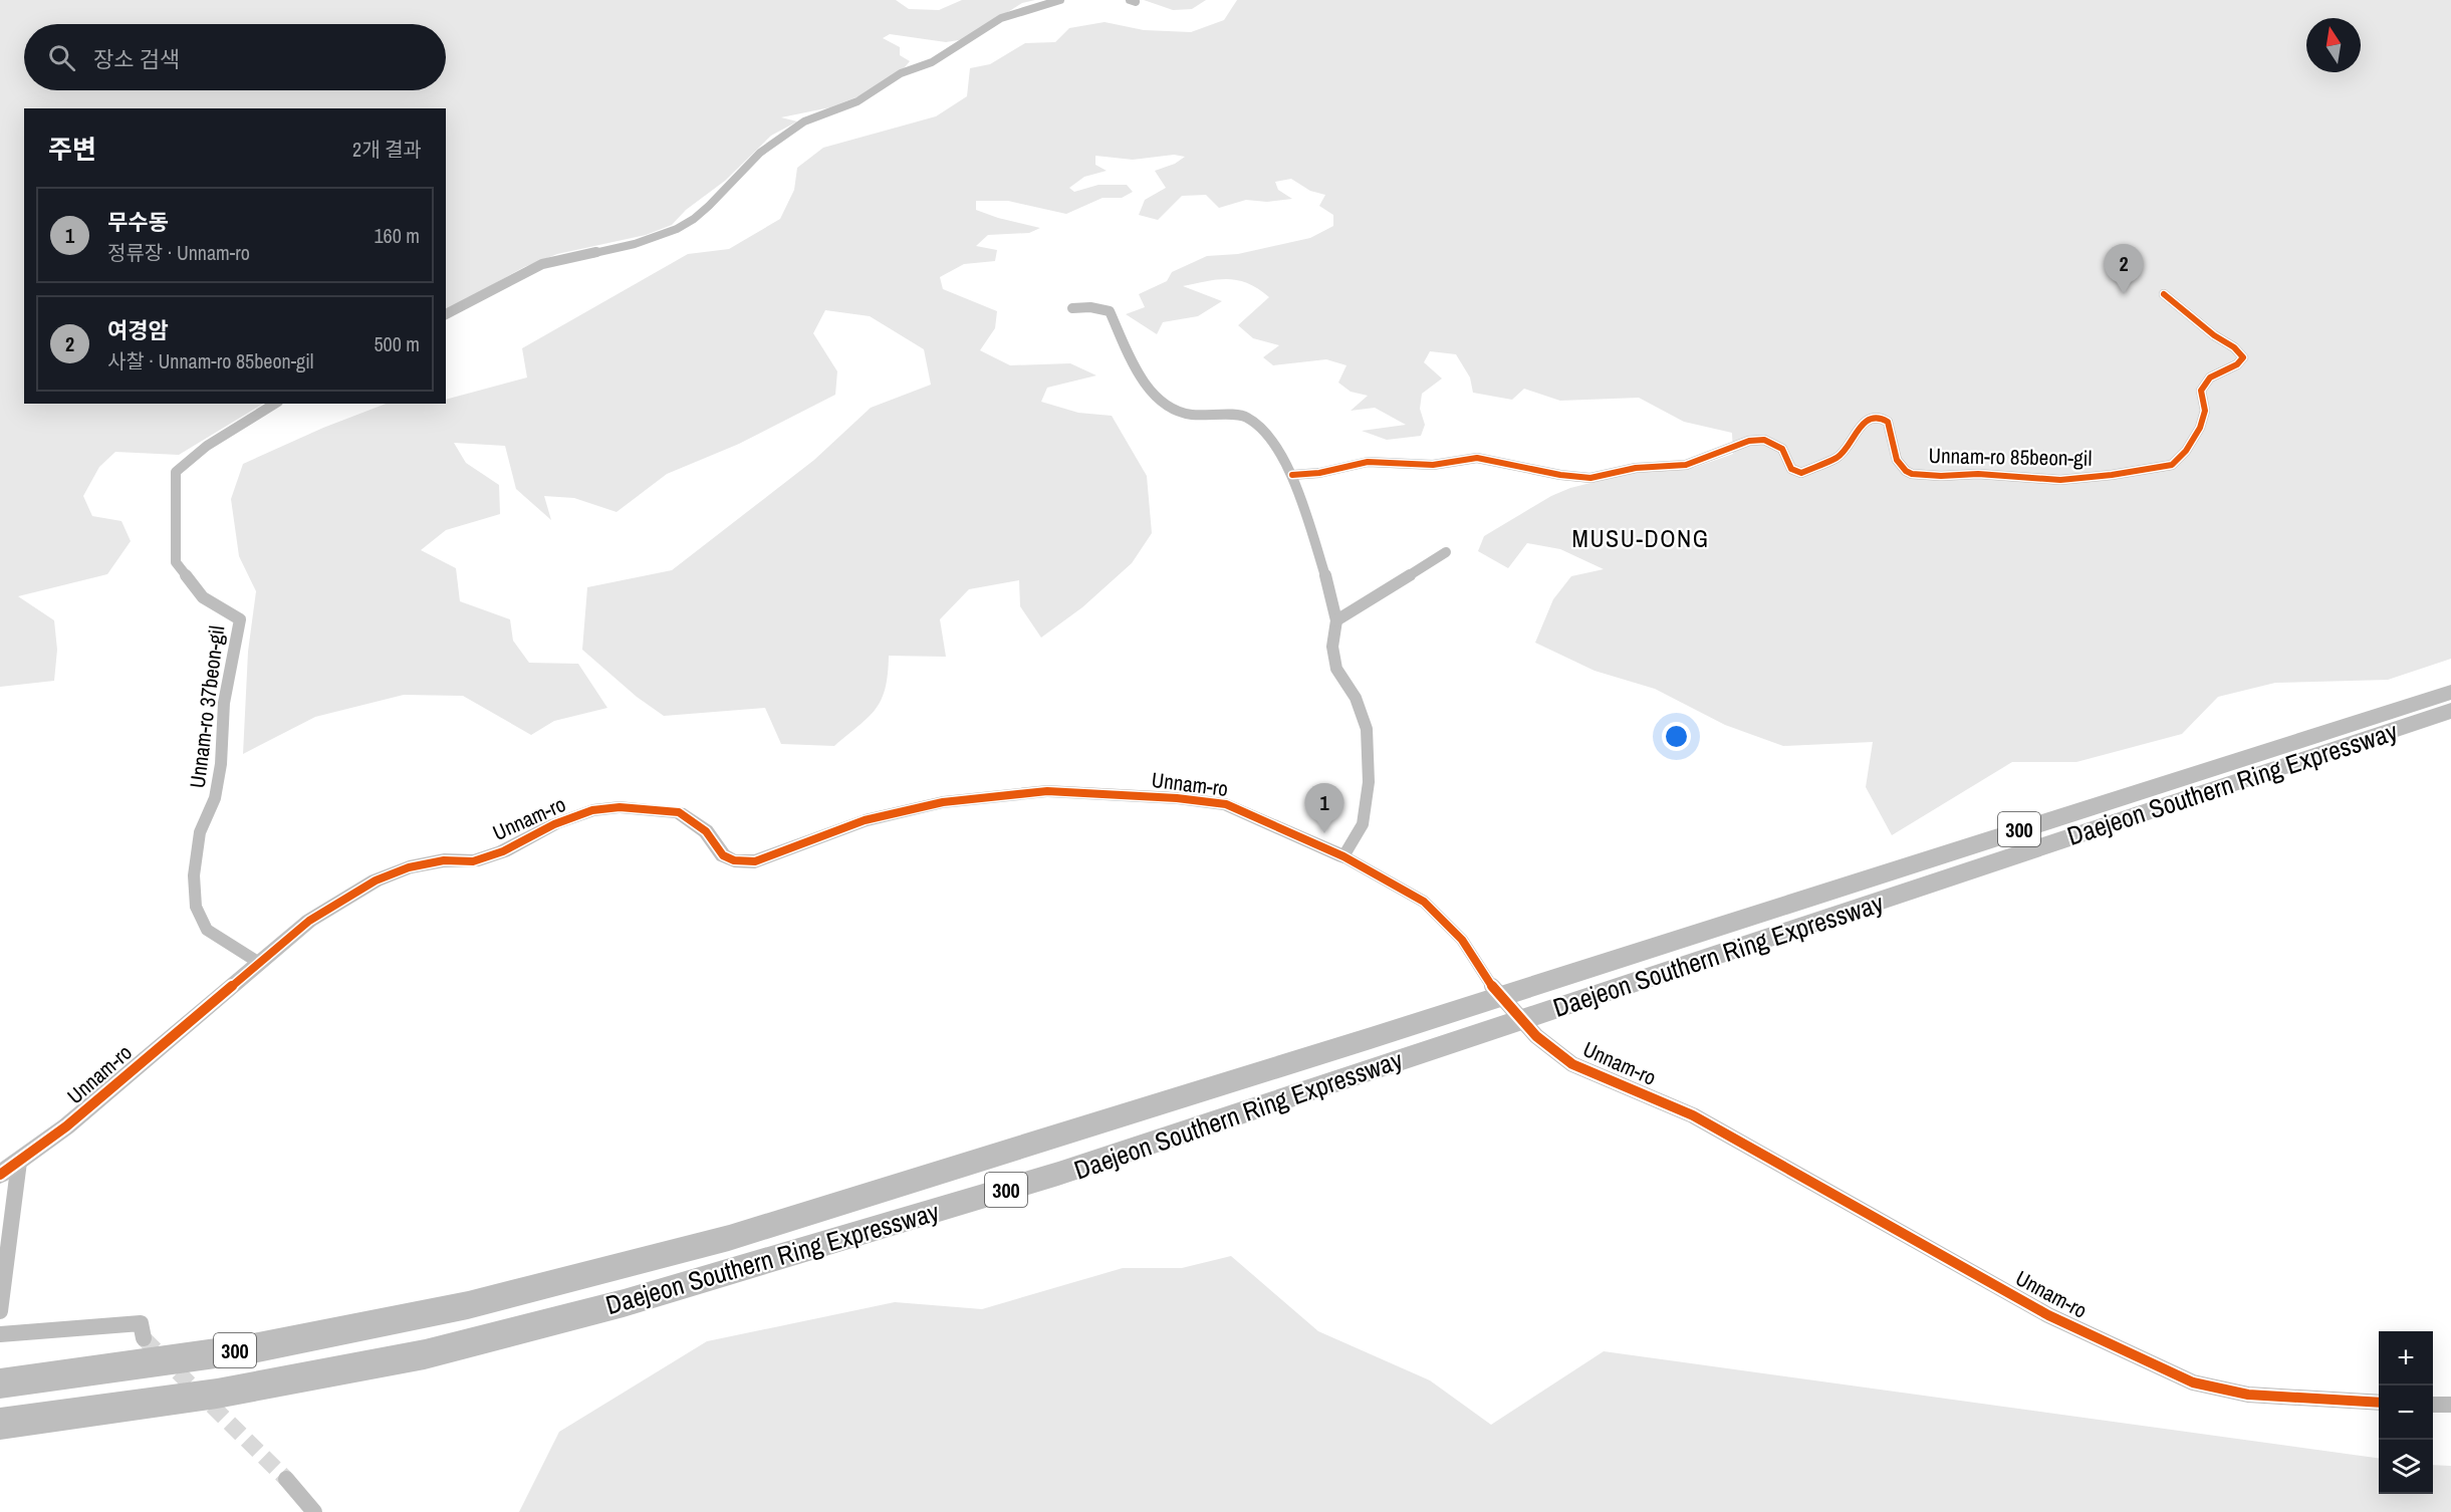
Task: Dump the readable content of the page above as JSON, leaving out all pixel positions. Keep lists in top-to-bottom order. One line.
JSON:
{"streets":{"highway":["Daejeon Southern Ring Expressway","300"],"street":["Unnam-ro 85beon-gil","Unnam-ro 37beon-gil","Unnam-ro"]},"crossings":[["Unnam-ro 37beon-gil","Unnam-ro"]],"districts":["MUSU-DONG"],"north":"top","page":{"search":"장소 검색","heading":["주변","2개 결과"],"list":[{"mark":"1","name":"무수동","note":"정류장 · Unnam-ro","value":"160 m"},{"mark":"2","name":"여경암","note":"사찰 · Unnam-ro 85beon-gil","value":"500 m"}],"pins":["2","1"],"map_buttons":["+","−"]}}
